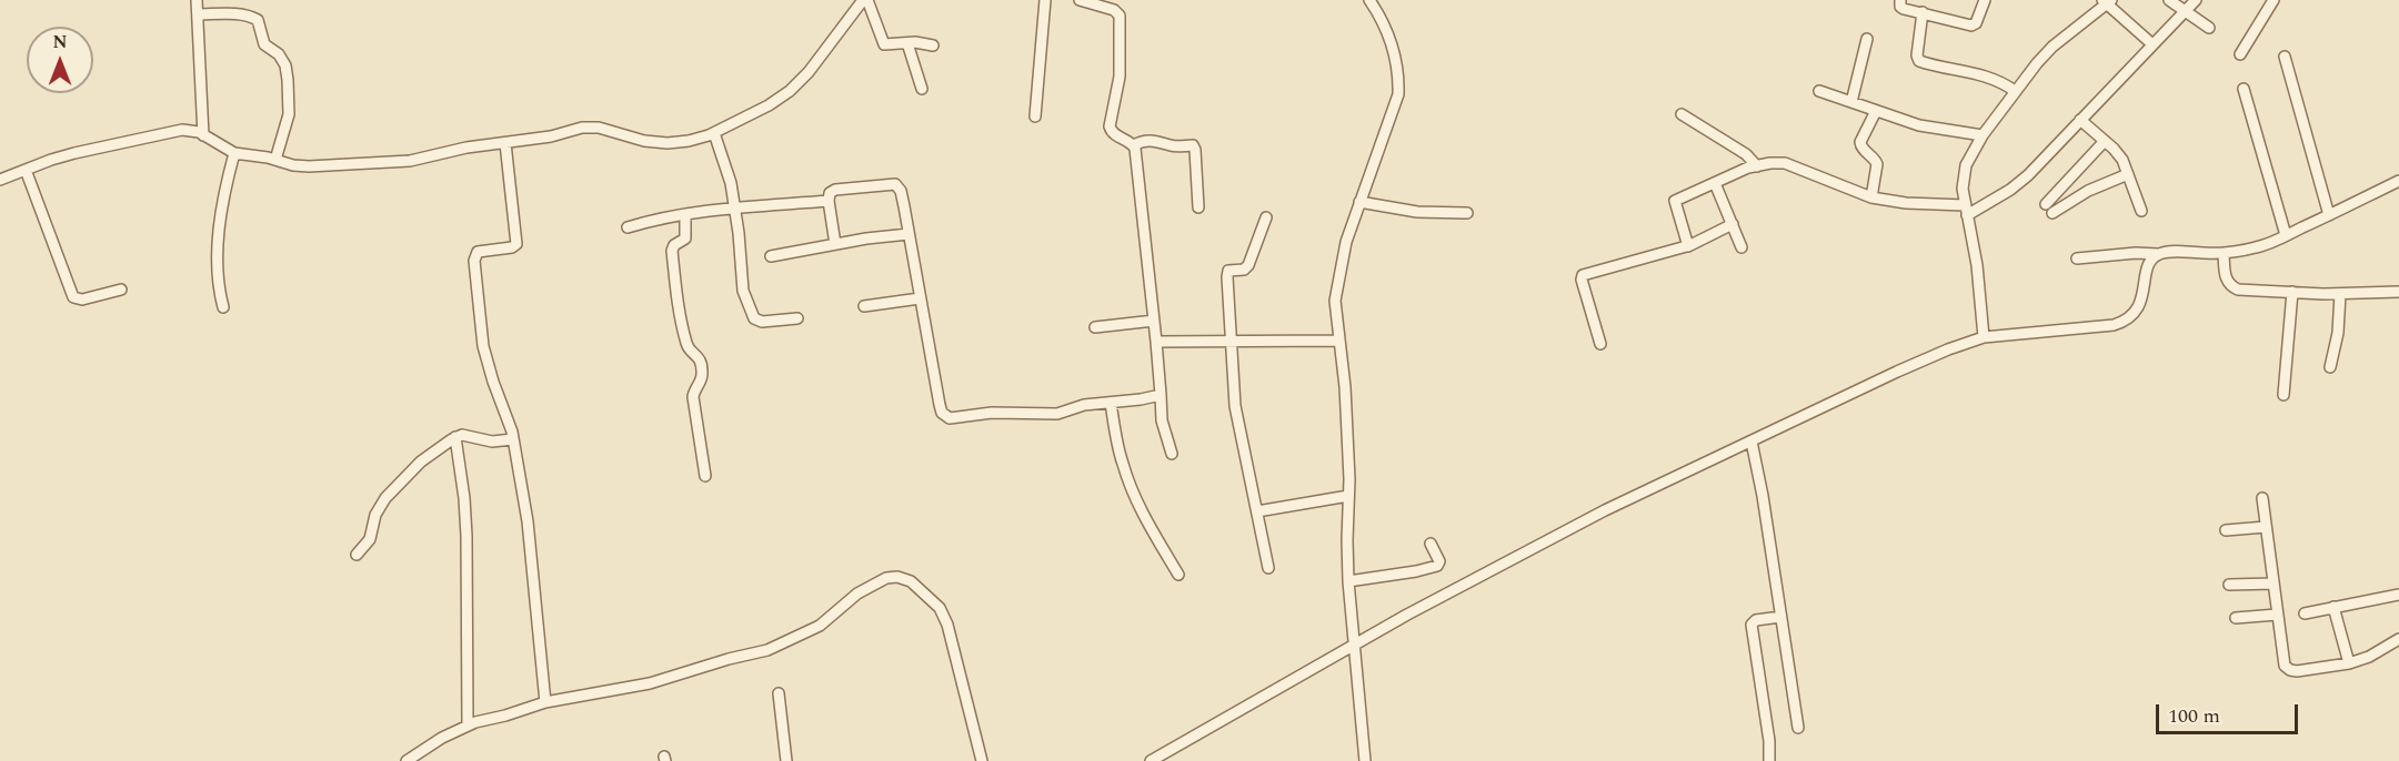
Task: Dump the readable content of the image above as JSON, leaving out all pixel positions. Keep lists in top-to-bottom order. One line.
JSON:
{"scale_bar":"100 m","north":"top"}
